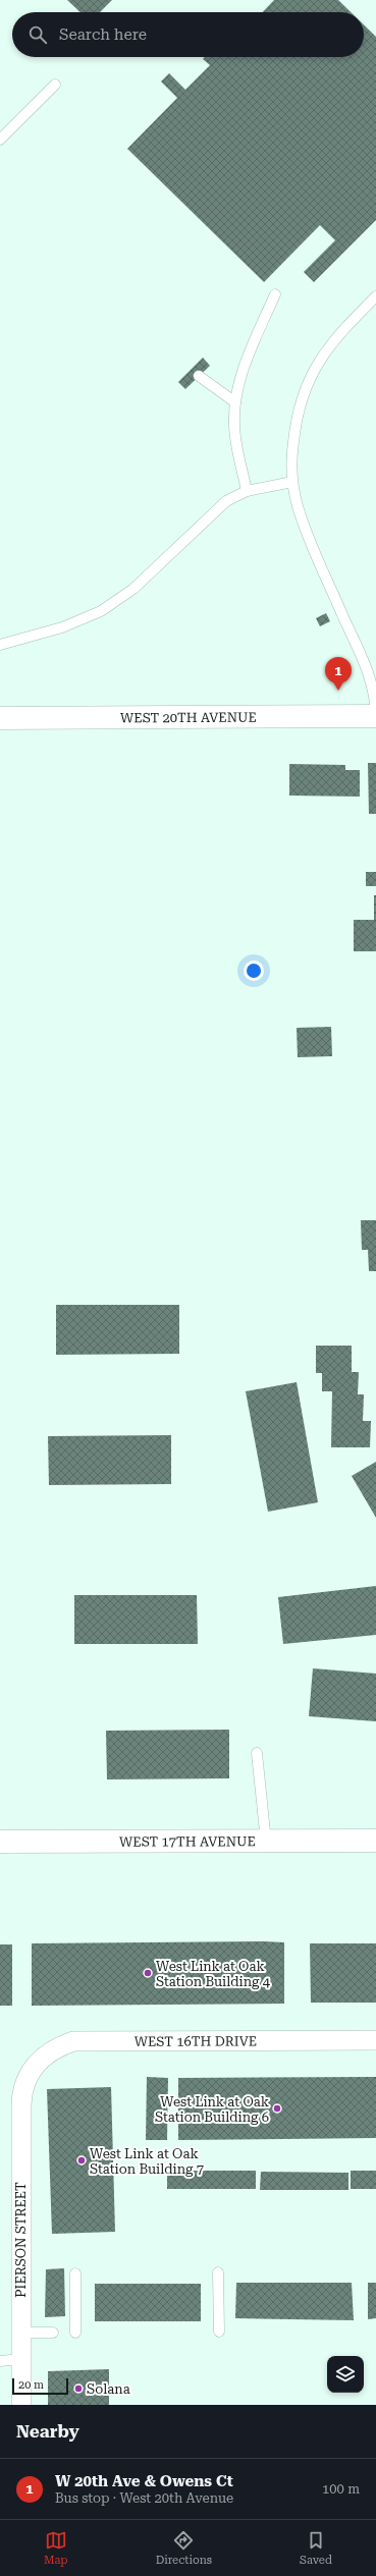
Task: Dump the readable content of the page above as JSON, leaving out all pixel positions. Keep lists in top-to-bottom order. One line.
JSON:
{"streets":{"street":["WEST 20TH AVENUE","WEST 17TH AVENUE","WEST 16TH DRIVE","PIERSON STREET"]},"crossings":[["WEST 16TH DRIVE","PIERSON STREET"]],"places":["West Link at Oak Station Building 4","West Link at Oak Station Building 6","West Link at Oak Station Building 7","Solana"],"scale_bar":"20 m","page":{"search":"Search here","pins":"1","scale":"20 m","heading":"Nearby","list":[{"mark":"1","name":"W 20th Ave & Owens Ct","note":"Bus stop · West 20th Avenue","value":"100 m"}],"nav":["Map","Directions","Saved"]}}
